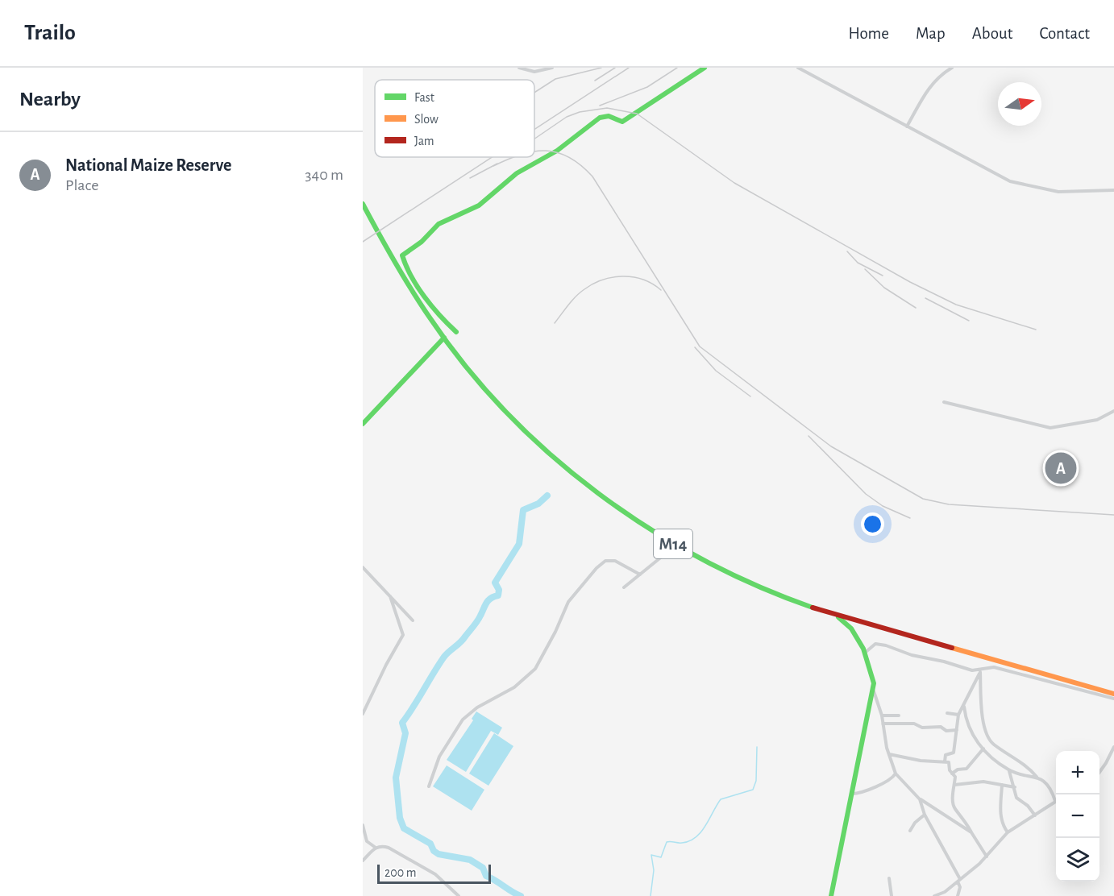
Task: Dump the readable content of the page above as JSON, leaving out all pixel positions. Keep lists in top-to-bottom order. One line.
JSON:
{"streets":{"main road":["M14"]},"legend":["Fast","Slow","Jam"],"scale_bar":"200 m","north":"right","page":{"header":"Trailo","nav":["Home","Map","About","Contact"],"heading":"Nearby","list":[{"mark":"A","name":"National Maize Reserve","note":"Place","value":"340 m"}],"pins":"A","map_buttons":["+","−"],"scale":"200 m"}}
